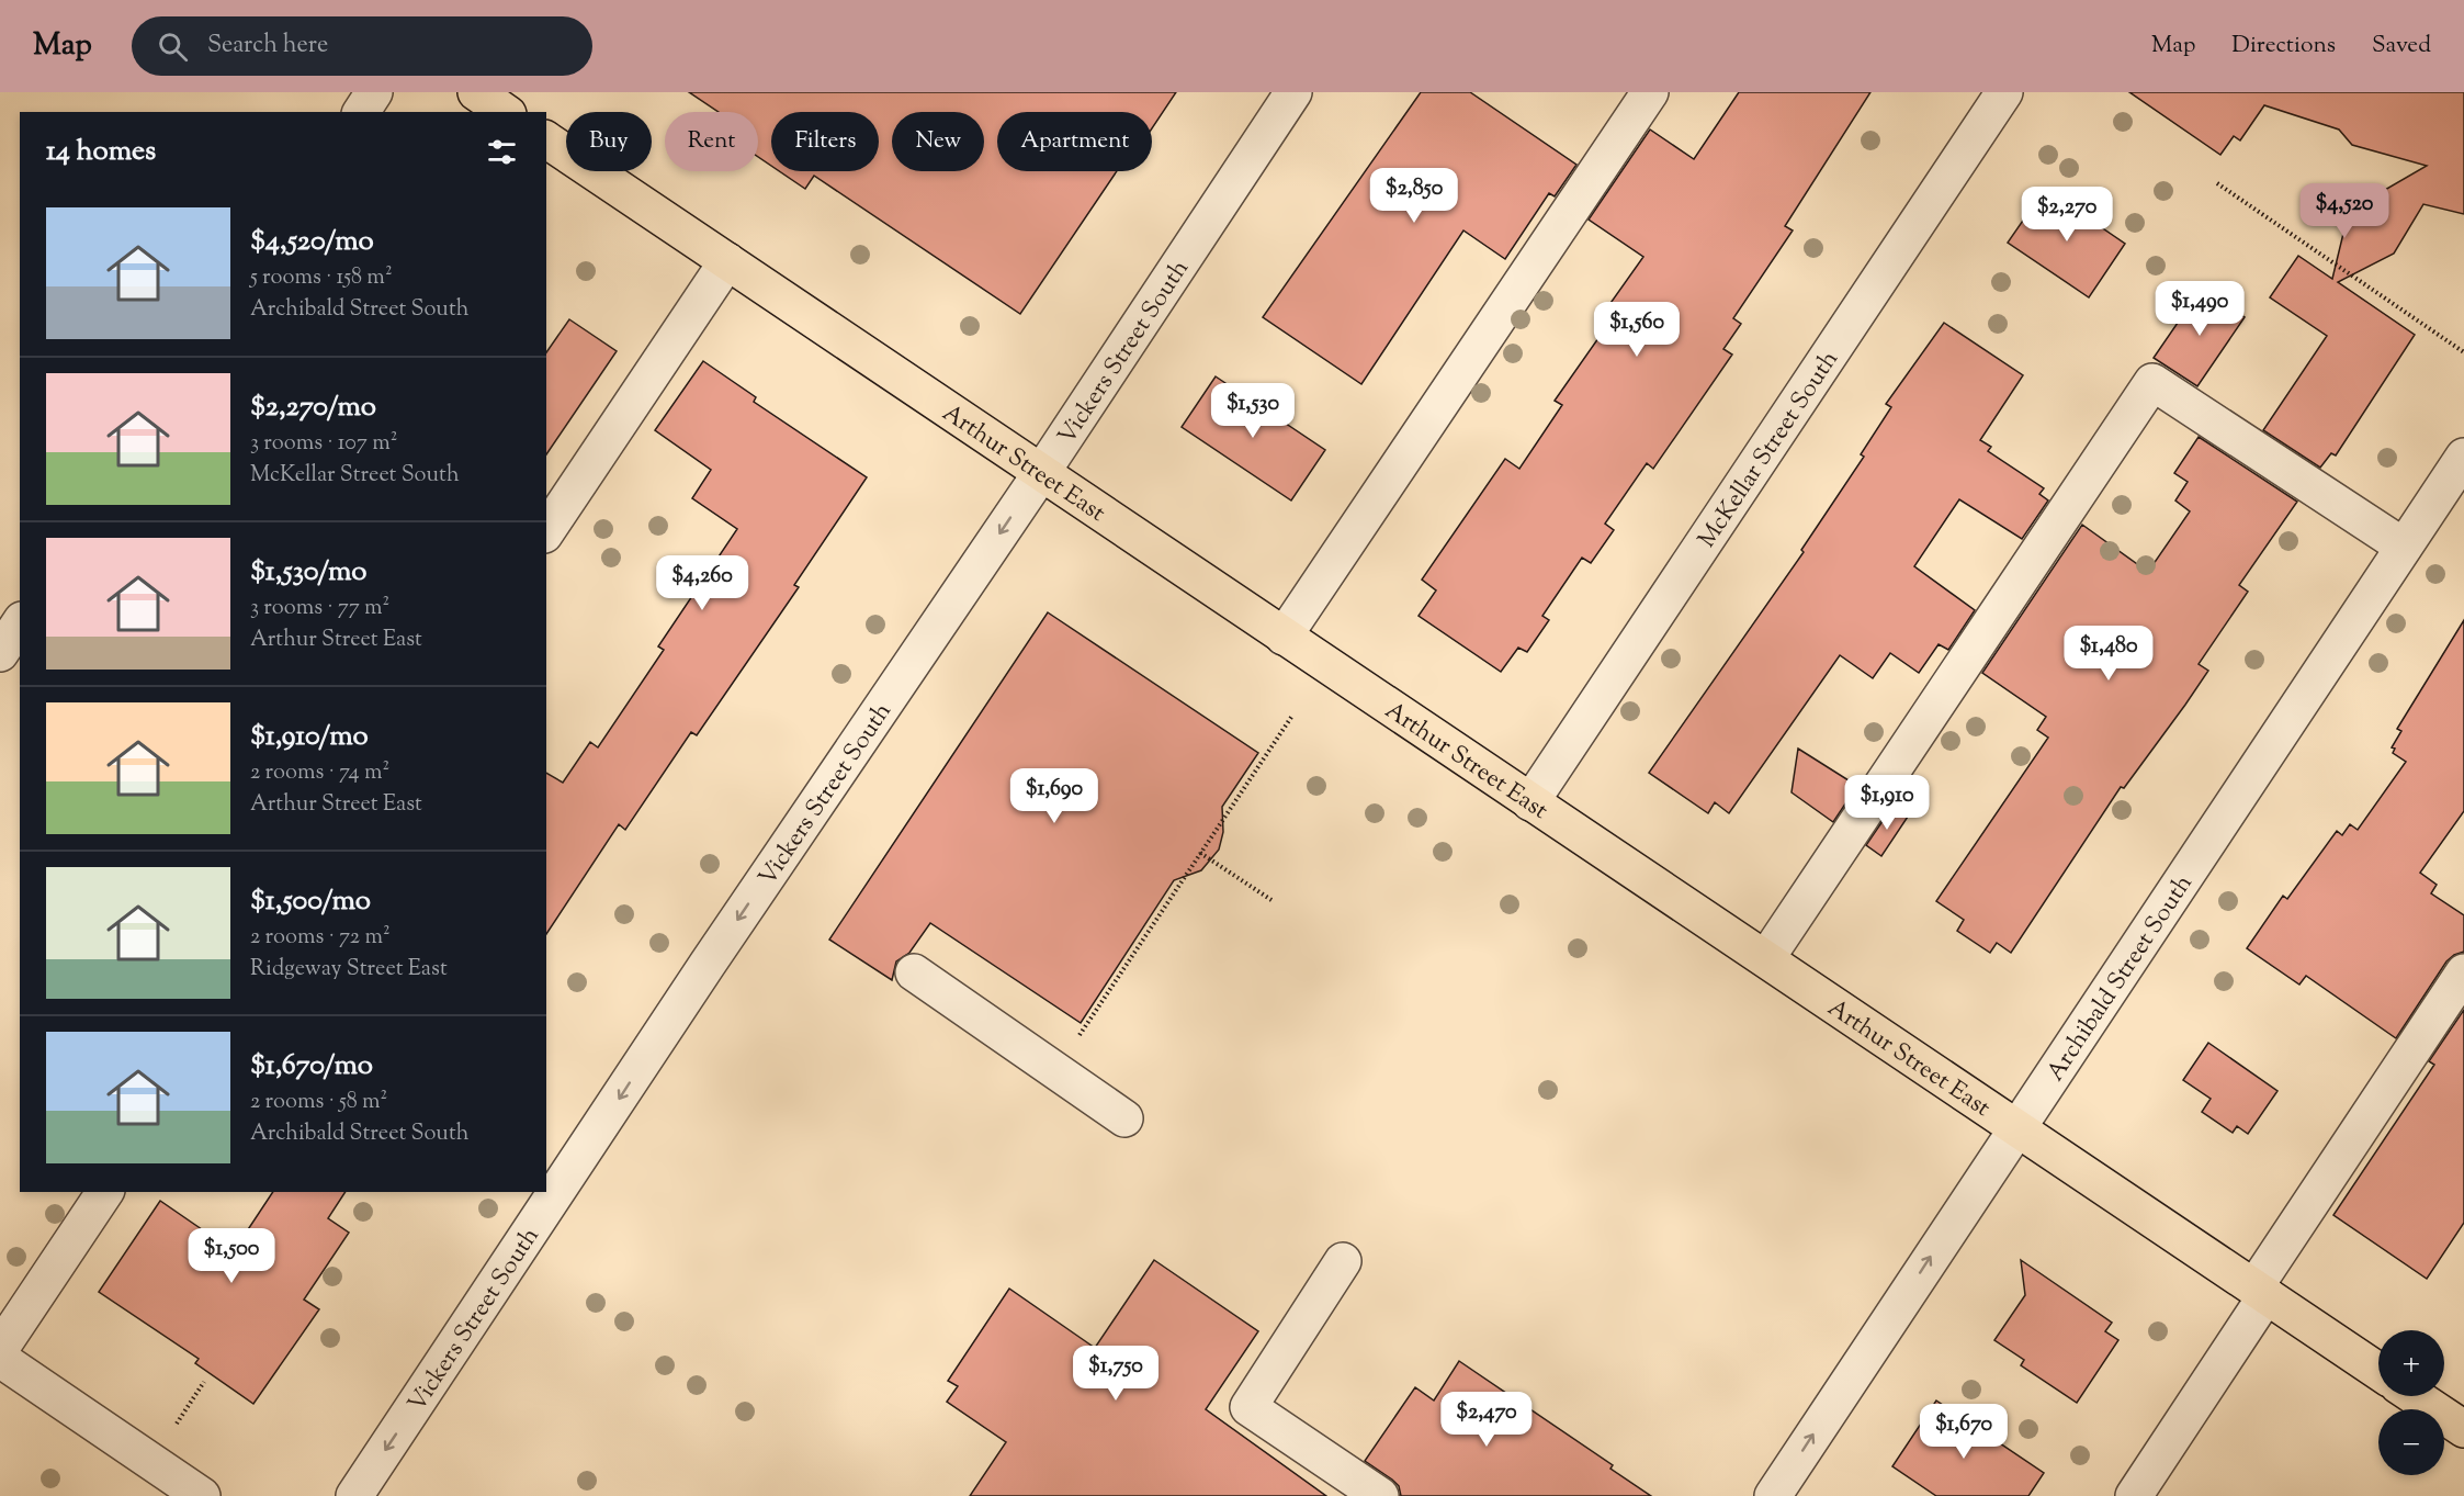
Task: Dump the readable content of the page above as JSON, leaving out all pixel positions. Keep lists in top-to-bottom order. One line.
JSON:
{"streets":{"main road":["Arthur Street East"],"street":["Vickers Street South","McKellar Street South","Archibald Street South"]},"crossings":[["Vickers Street South","Arthur Street East"],["McKellar Street South","Arthur Street East"],["Arthur Street East","Archibald Street South"]],"one_way":["Vickers Street South"],"page":{"header":"Map","search":"Search here","nav":["Map","Directions","Saved"],"chip":["Buy","Rent","Filters","New","Apartment"],"heading":"14 homes","price":["$2,850","$4,520","$2,270","$1,490","$1,560","$1,530","$4,260","$1,480","$1,690","$1,910","$1,500","$1,750","$2,470","$1,670"],"list":[{"name":"$4,520/mo","note":"5 rooms · 158 m² · Archibald Street South"},{"name":"$2,270/mo","note":"3 rooms · 107 m² · McKellar Street South"},{"name":"$1,530/mo","note":"3 rooms · 77 m² · Arthur Street East"},{"name":"$1,910/mo","note":"2 rooms · 74 m² · Arthur Street East"},{"name":"$1,500/mo","note":"2 rooms · 72 m² · Ridgeway Street East"},{"name":"$1,670/mo","note":"2 rooms · 58 m² · Archibald Street South"}],"map_buttons":["+","−"]}}
